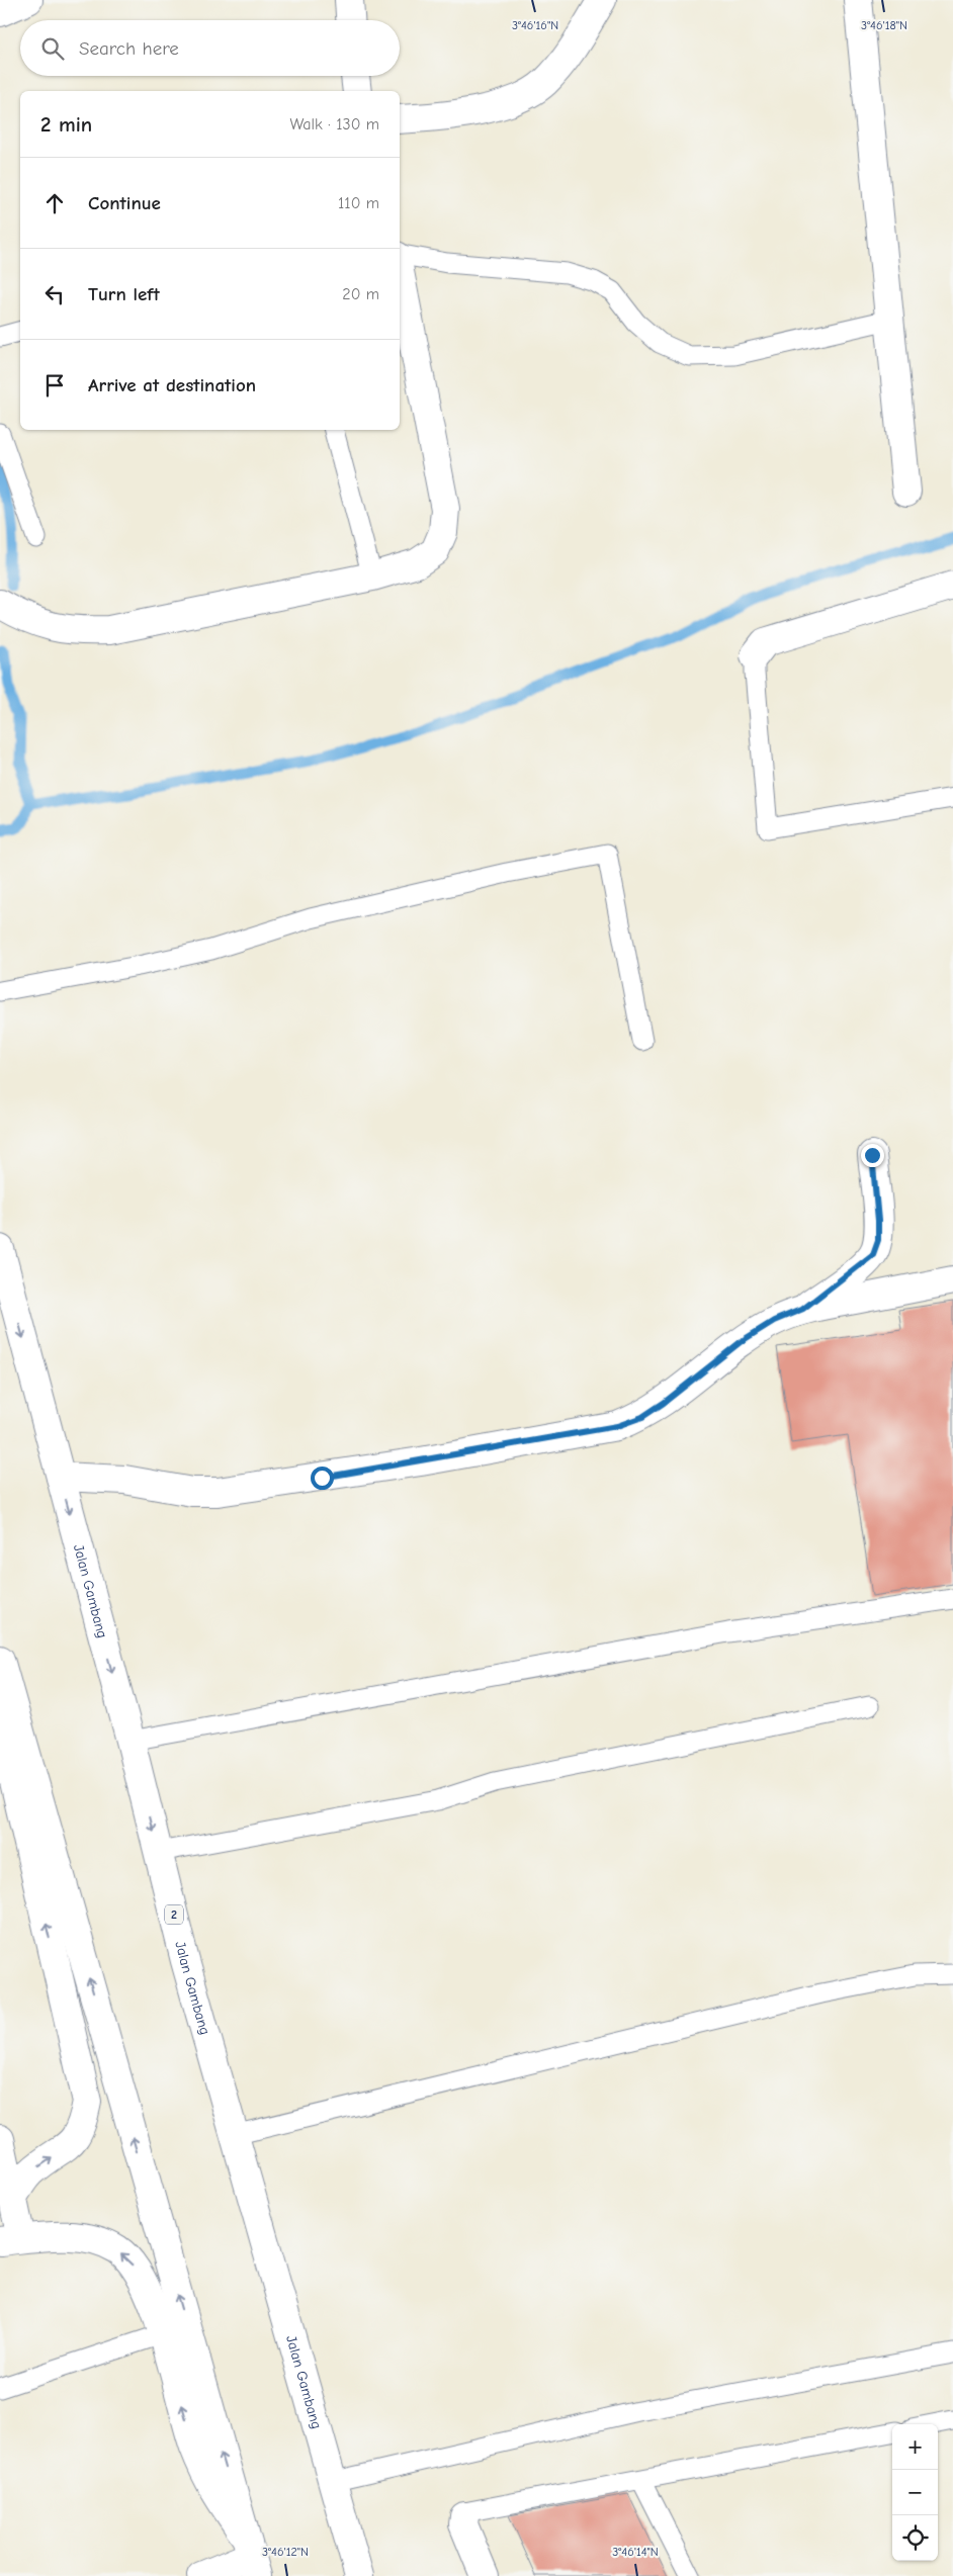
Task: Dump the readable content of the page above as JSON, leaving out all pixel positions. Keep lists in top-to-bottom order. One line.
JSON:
{"streets":{"main road":["Jalan Gambang","2"]},"page":{"search":"Search here","heading":["2 min","Walk · 130 m"],"list":[["Continue","110 m"],["Turn left","20 m"],"Arrive at destination"],"map_buttons":["+","−"]},"coordinates":["3°46'16\"N","3°46'18\"N","3°46'12\"N","3°46'14\"N"]}
